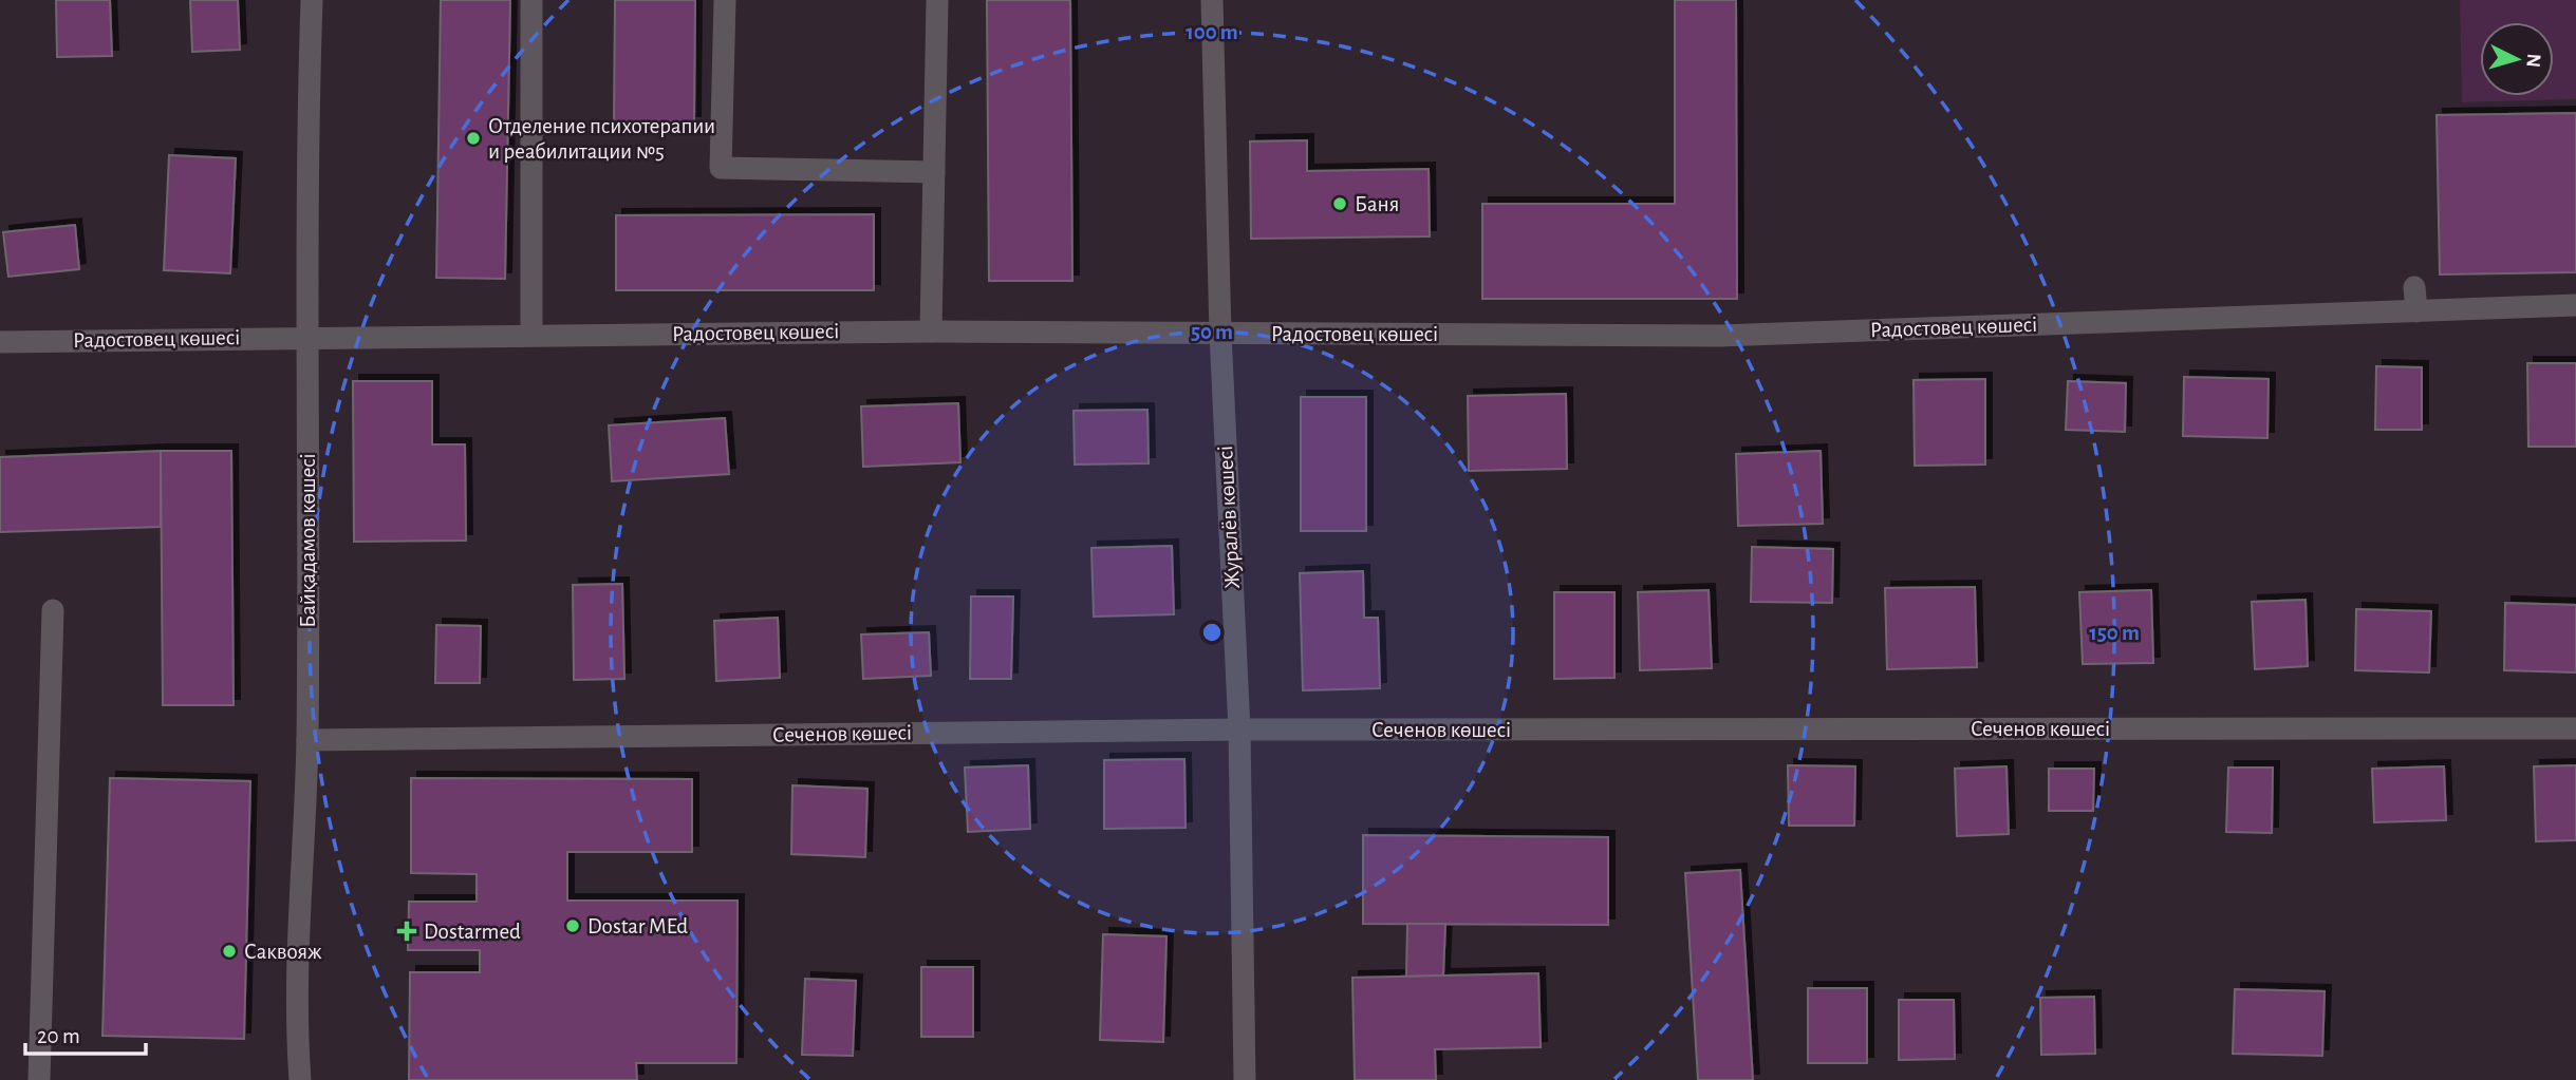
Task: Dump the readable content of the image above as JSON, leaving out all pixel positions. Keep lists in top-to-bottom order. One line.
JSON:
{"streets":{"street":["Радостовец көшесі","Журалёв көшесі","Байқадамов көшесі","Сеченов көшесі"]},"crossings":[["Радостовец көшесі","Журалёв көшесі"],["Радостовец көшесі","Байқадамов көшесі"],["Журалёв көшесі","Сеченов көшесі"],["Байқадамов көшесі","Сеченов көшесі"]],"places":{"other":["Отделение психотерапии и реабилитации №5","Баня","Dostar MEd","Саквояж"],"health":["Dostarmed"]},"scale_bar":"20 m","north":"right","rings":["100 m","50 m","150 m"]}
